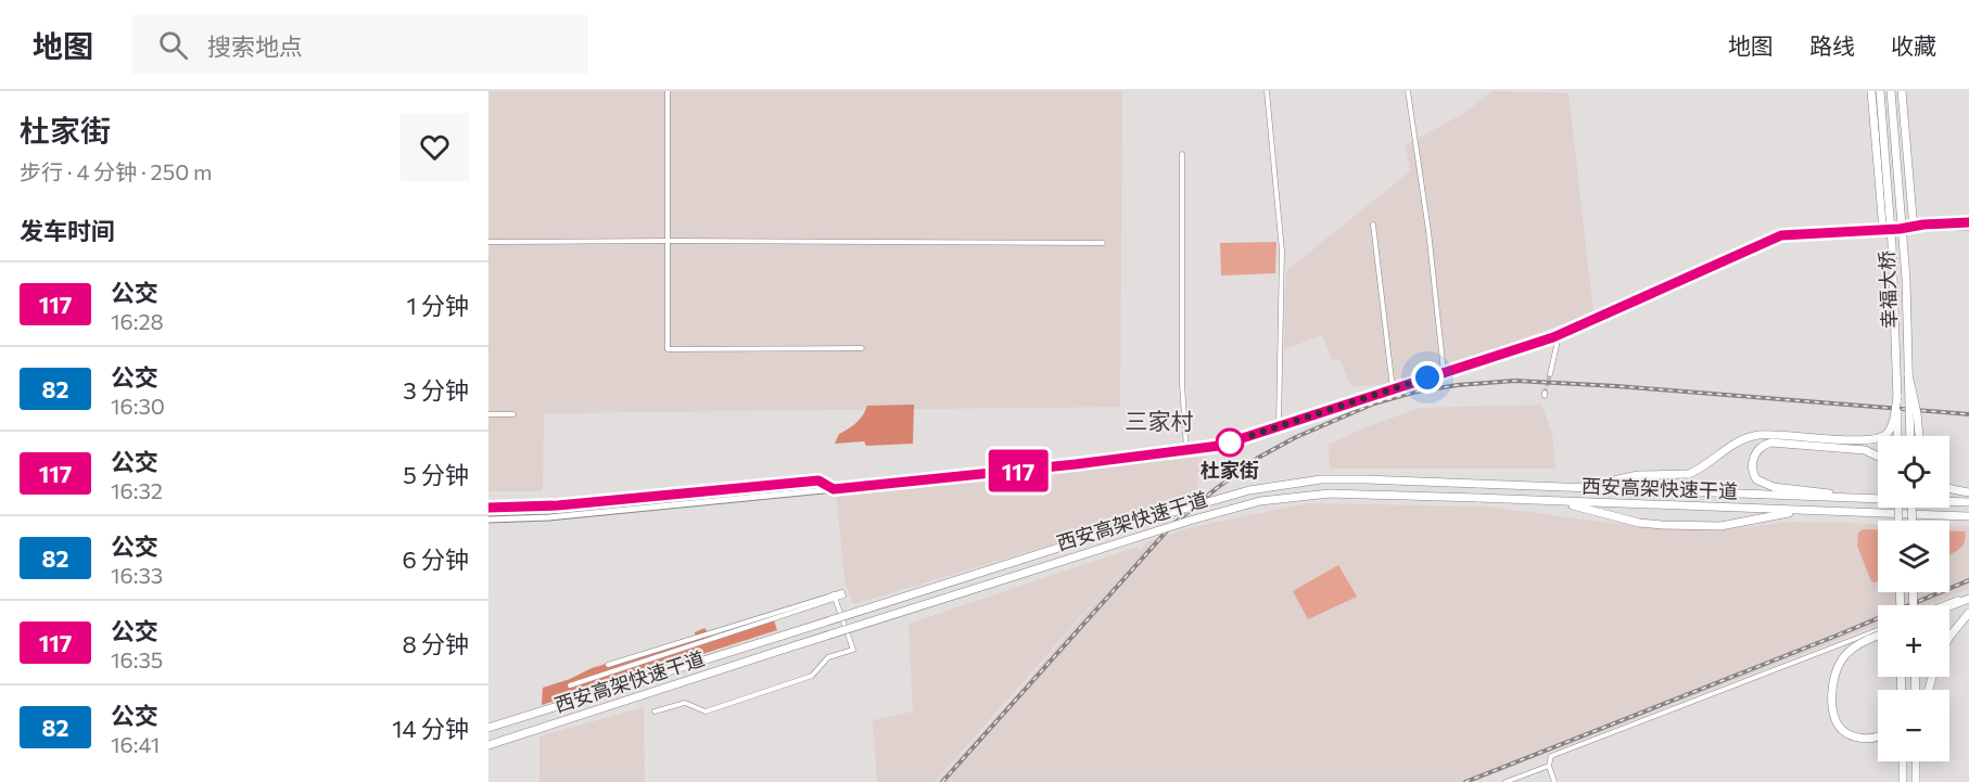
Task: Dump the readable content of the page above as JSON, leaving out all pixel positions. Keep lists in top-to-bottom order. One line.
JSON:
{"streets":{"main road":["幸福大桥","西安高架快速干道"]},"districts":["三家村"],"places":["杜家街"],"lines":["bus line 117"],"page":{"header":"地图","search":"搜索地点","nav":["地图","路线","收藏"],"heading":[["杜家街","步行 · 4 分钟 · 250 m"],"发车时间"],"on_map":"117","list":[{"mark":"117","name":"公交","note":"16:28","value":"1 分钟"},{"mark":"82","name":"公交","note":"16:30","value":"3 分钟"},{"mark":"117","name":"公交","note":"16:32","value":"5 分钟"},{"mark":"82","name":"公交","note":"16:33","value":"6 分钟"},{"mark":"117","name":"公交","note":"16:35","value":"8 分钟"},{"mark":"82","name":"公交","note":"16:41","value":"14 分钟"}],"map_buttons":["+","−"]}}
